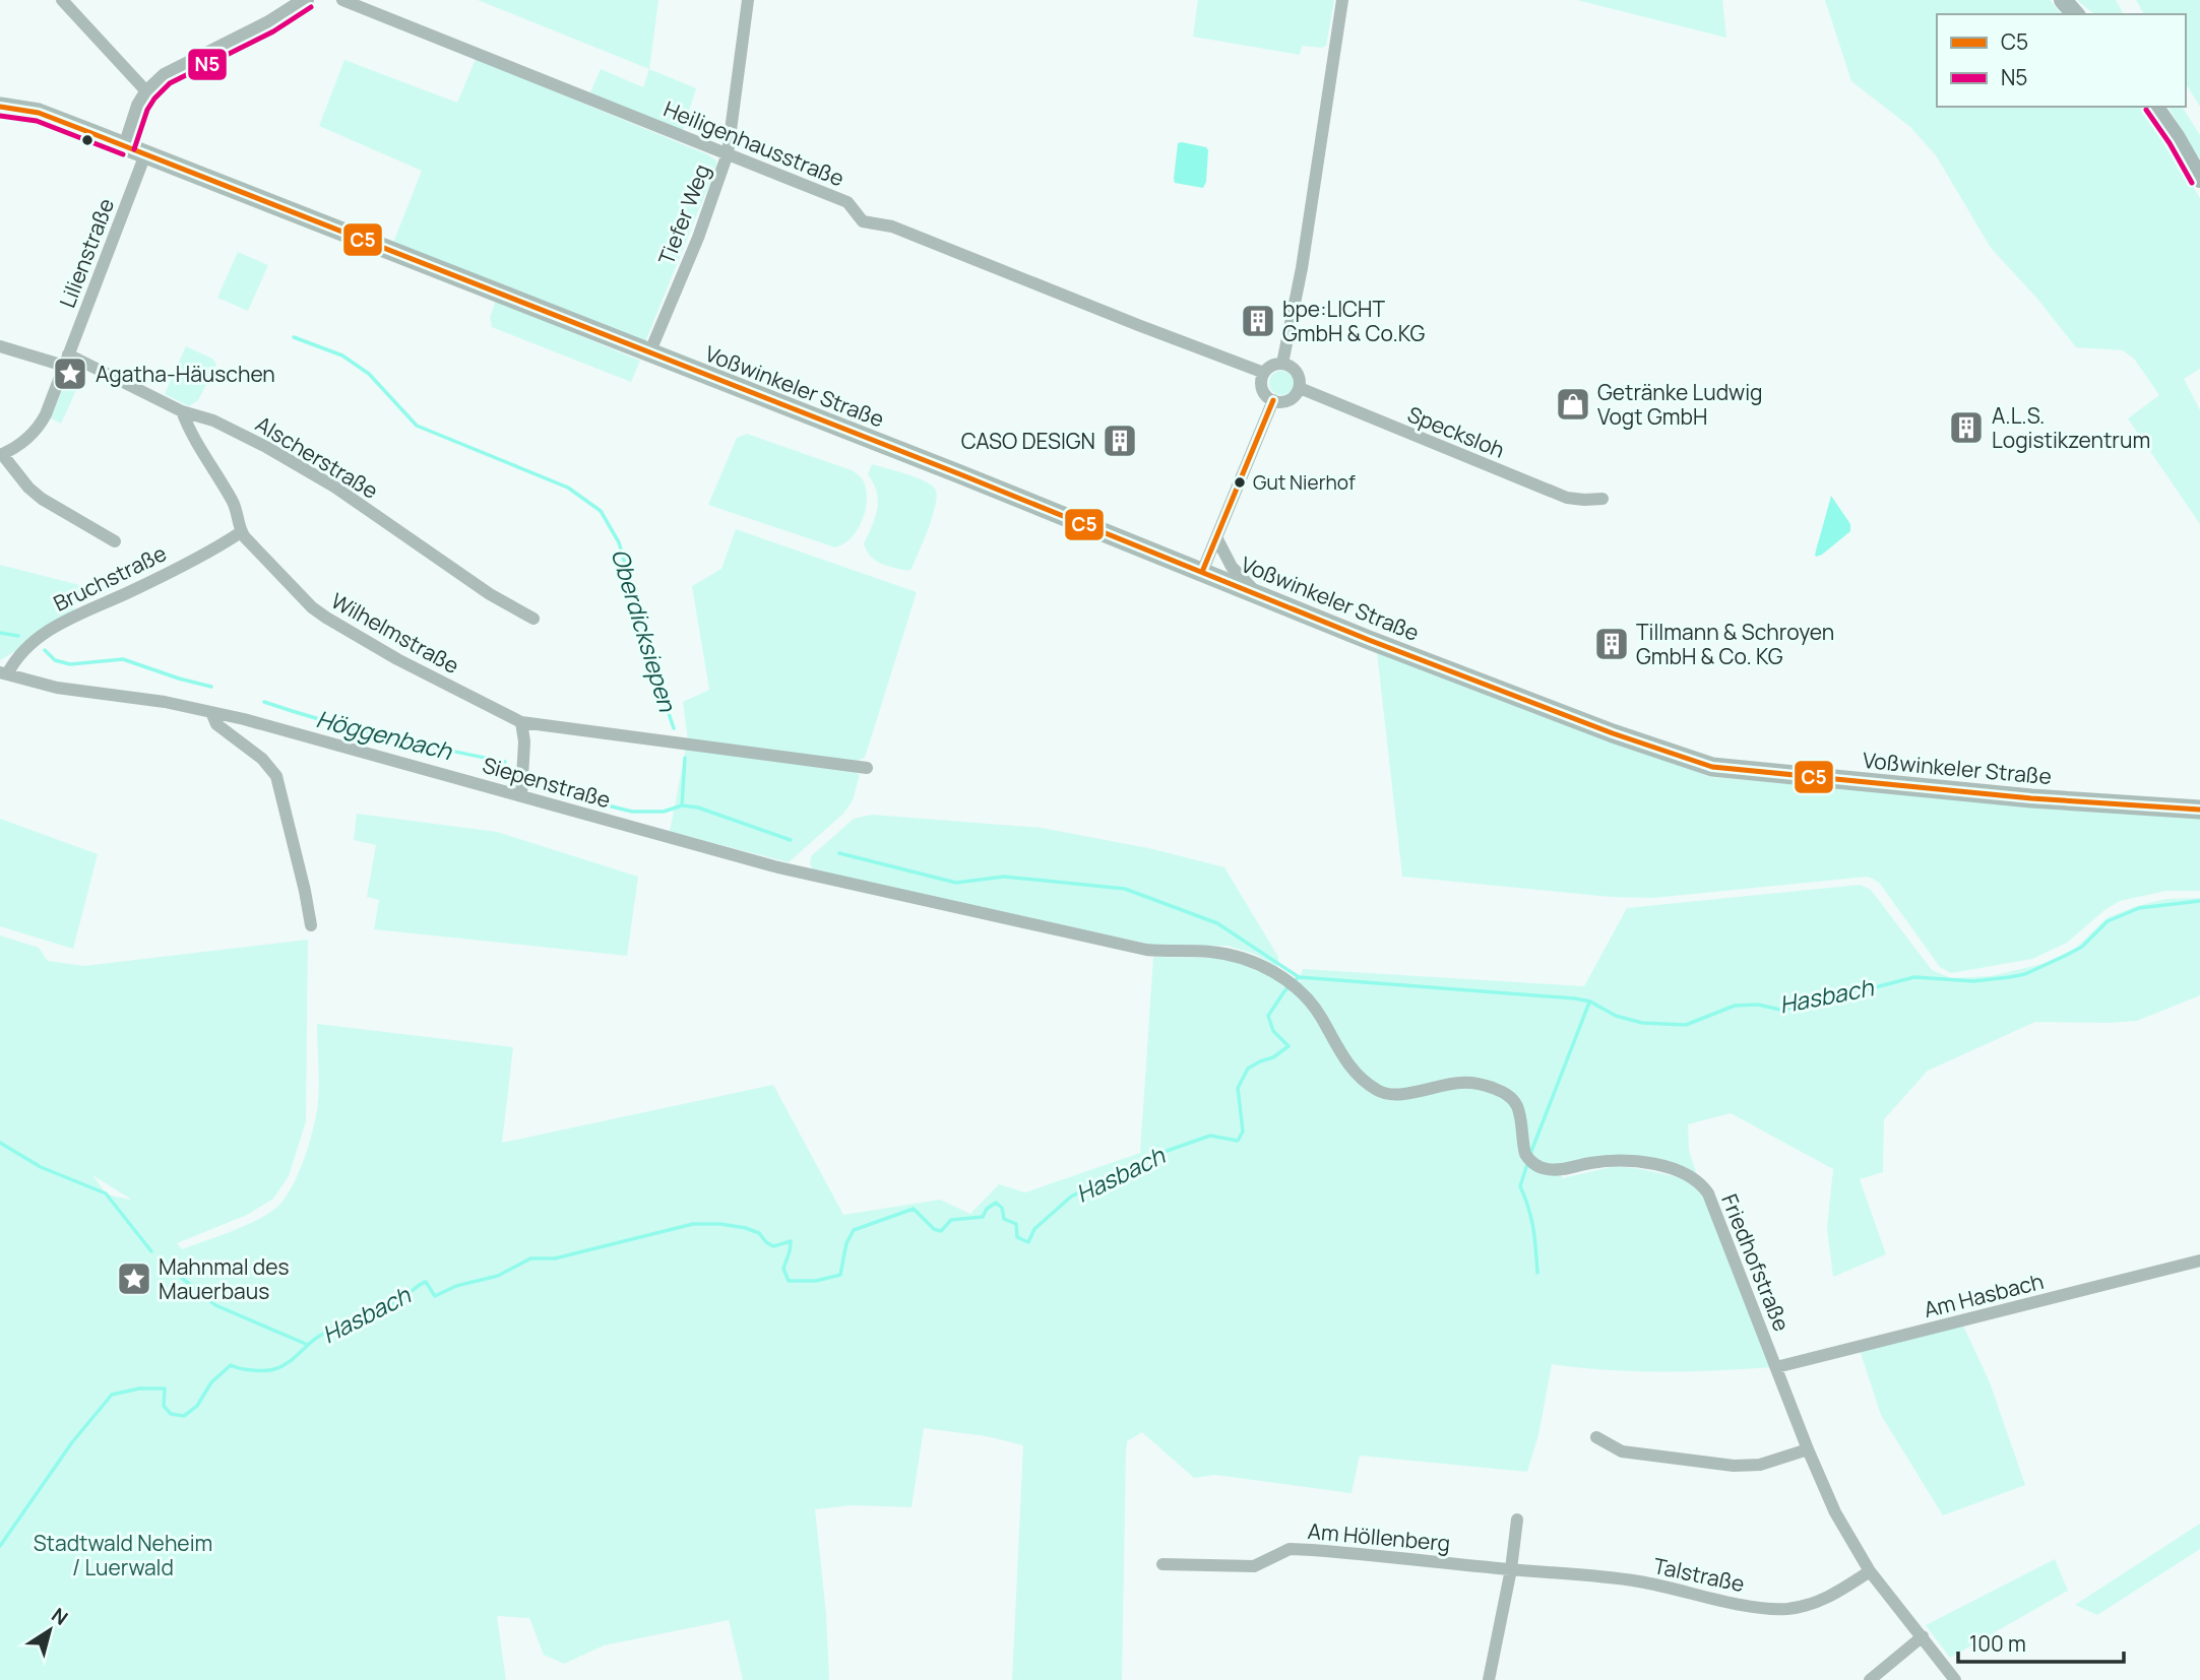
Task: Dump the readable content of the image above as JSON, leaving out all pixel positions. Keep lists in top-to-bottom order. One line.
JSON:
{"streets":{"main road":["Voßwinkeler Straße"],"street":["Heiligenhausstraße","Tiefer Weg","Lilienstraße","Specksloh","Alscherstraße","Bruchstraße","Wilhelmstraße","Siepenstraße","Friedhofstraße","Am Hasbach","Am Höllenberg","Talstraße"]},"crossings":[["Heiligenhausstraße","Tiefer Weg"],["Heiligenhausstraße","Specksloh"],["Tiefer Weg","Voßwinkeler Straße"],["Lilienstraße","Voßwinkeler Straße"],["Lilienstraße","Alscherstraße"],["Alscherstraße","Wilhelmstraße"],["Bruchstraße","Wilhelmstraße"],["Bruchstraße","Siepenstraße"],["Siepenstraße","Friedhofstraße"],["Friedhofstraße","Am Hasbach"],["Friedhofstraße","Talstraße"],["Am Höllenberg","Talstraße"]],"water":["Oberdicksiepen","Höggenbach","Hasbach"],"parks":["Stadtwald Neheim / Luerwald"],"places":{"building":["bpe:LICHT GmbH & Co.KG","A.L.S. Logistikzentrum","CASO DESIGN","Tillmann & Schroyen GmbH & Co. KG"],"place":["Agatha-Häuschen","Mahnmal des Mauerbaus"],"shop":["Getränke Ludwig Vogt GmbH"],"other":["Gut Nierhof"]},"lines":["transit line N5","transit line C5"],"legend":["C5","N5"],"scale_bar":"100 m","north":"top right"}
